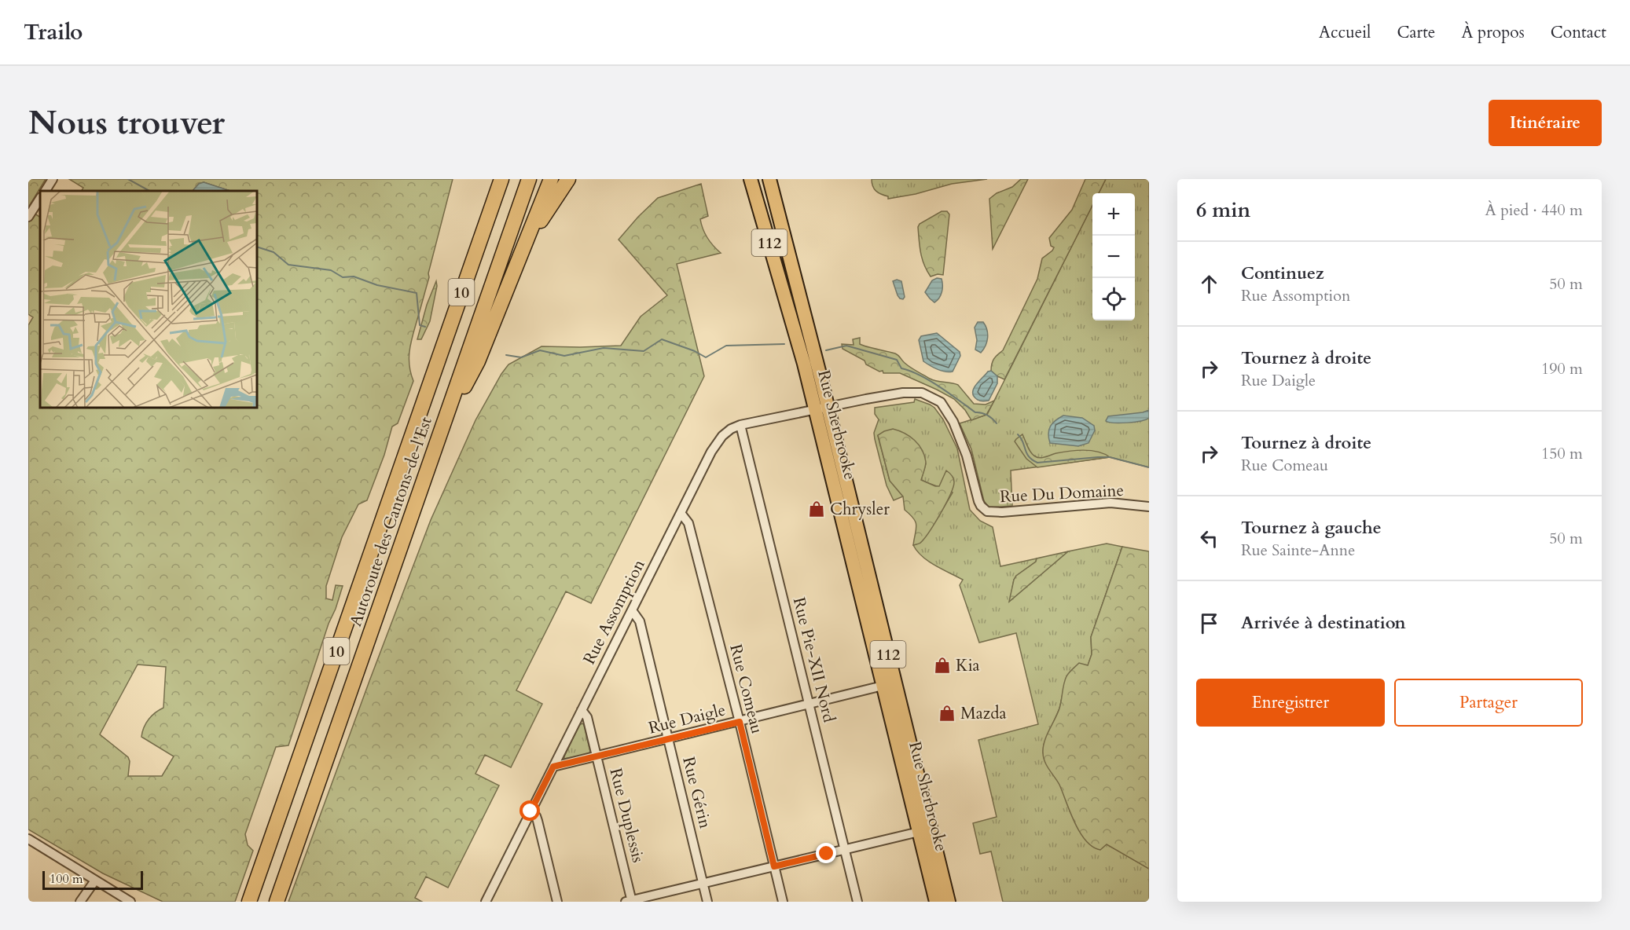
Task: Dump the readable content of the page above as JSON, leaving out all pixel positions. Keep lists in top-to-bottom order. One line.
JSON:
{"streets":{"highway":["10","Autoroute des Cantons-de-l'Est"],"main road":["112","Rue Sherbrooke"],"street":["Rue Du Domaine","Rue Assomption","Rue Pie-XII Nord","Rue Comeau","Rue Daigle","Rue Gérin","Rue Duplessis"]},"crossings":[["Rue Sherbrooke","Rue Du Domaine"],["Rue Sherbrooke","Rue Assomption"],["Rue Sherbrooke","Rue Daigle"],["Rue Du Domaine","Rue Assomption"],["Rue Assomption","Rue Pie-XII Nord"],["Rue Assomption","Rue Comeau"],["Rue Assomption","Rue Daigle"],["Rue Assomption","Rue Gérin"],["Rue Assomption","Rue Duplessis"],["Rue Pie-XII Nord","Rue Daigle"],["Rue Comeau","Rue Daigle"],["Rue Daigle","Rue Gérin"],["Rue Daigle","Rue Duplessis"]],"places":{"shop":["Chrysler","Kia","Mazda"]},"scale_bar":"100 m","page":{"header":"Trailo","nav":["Accueil","Carte","À propos","Contact"],"buttons":["Itinéraire",["Enregistrer","Partager"]],"title":"Nous trouver","heading":["6 min","À pied · 440 m"],"map_buttons":["+","−"],"list":[["Continuez","Rue Assomption","50 m"],["Tournez à droite","Rue Daigle","190 m"],["Tournez à droite","Rue Comeau","150 m"],["Tournez à gauche","Rue Sainte-Anne","50 m"],"Arrivée à destination"],"scale":"100 m"}}
